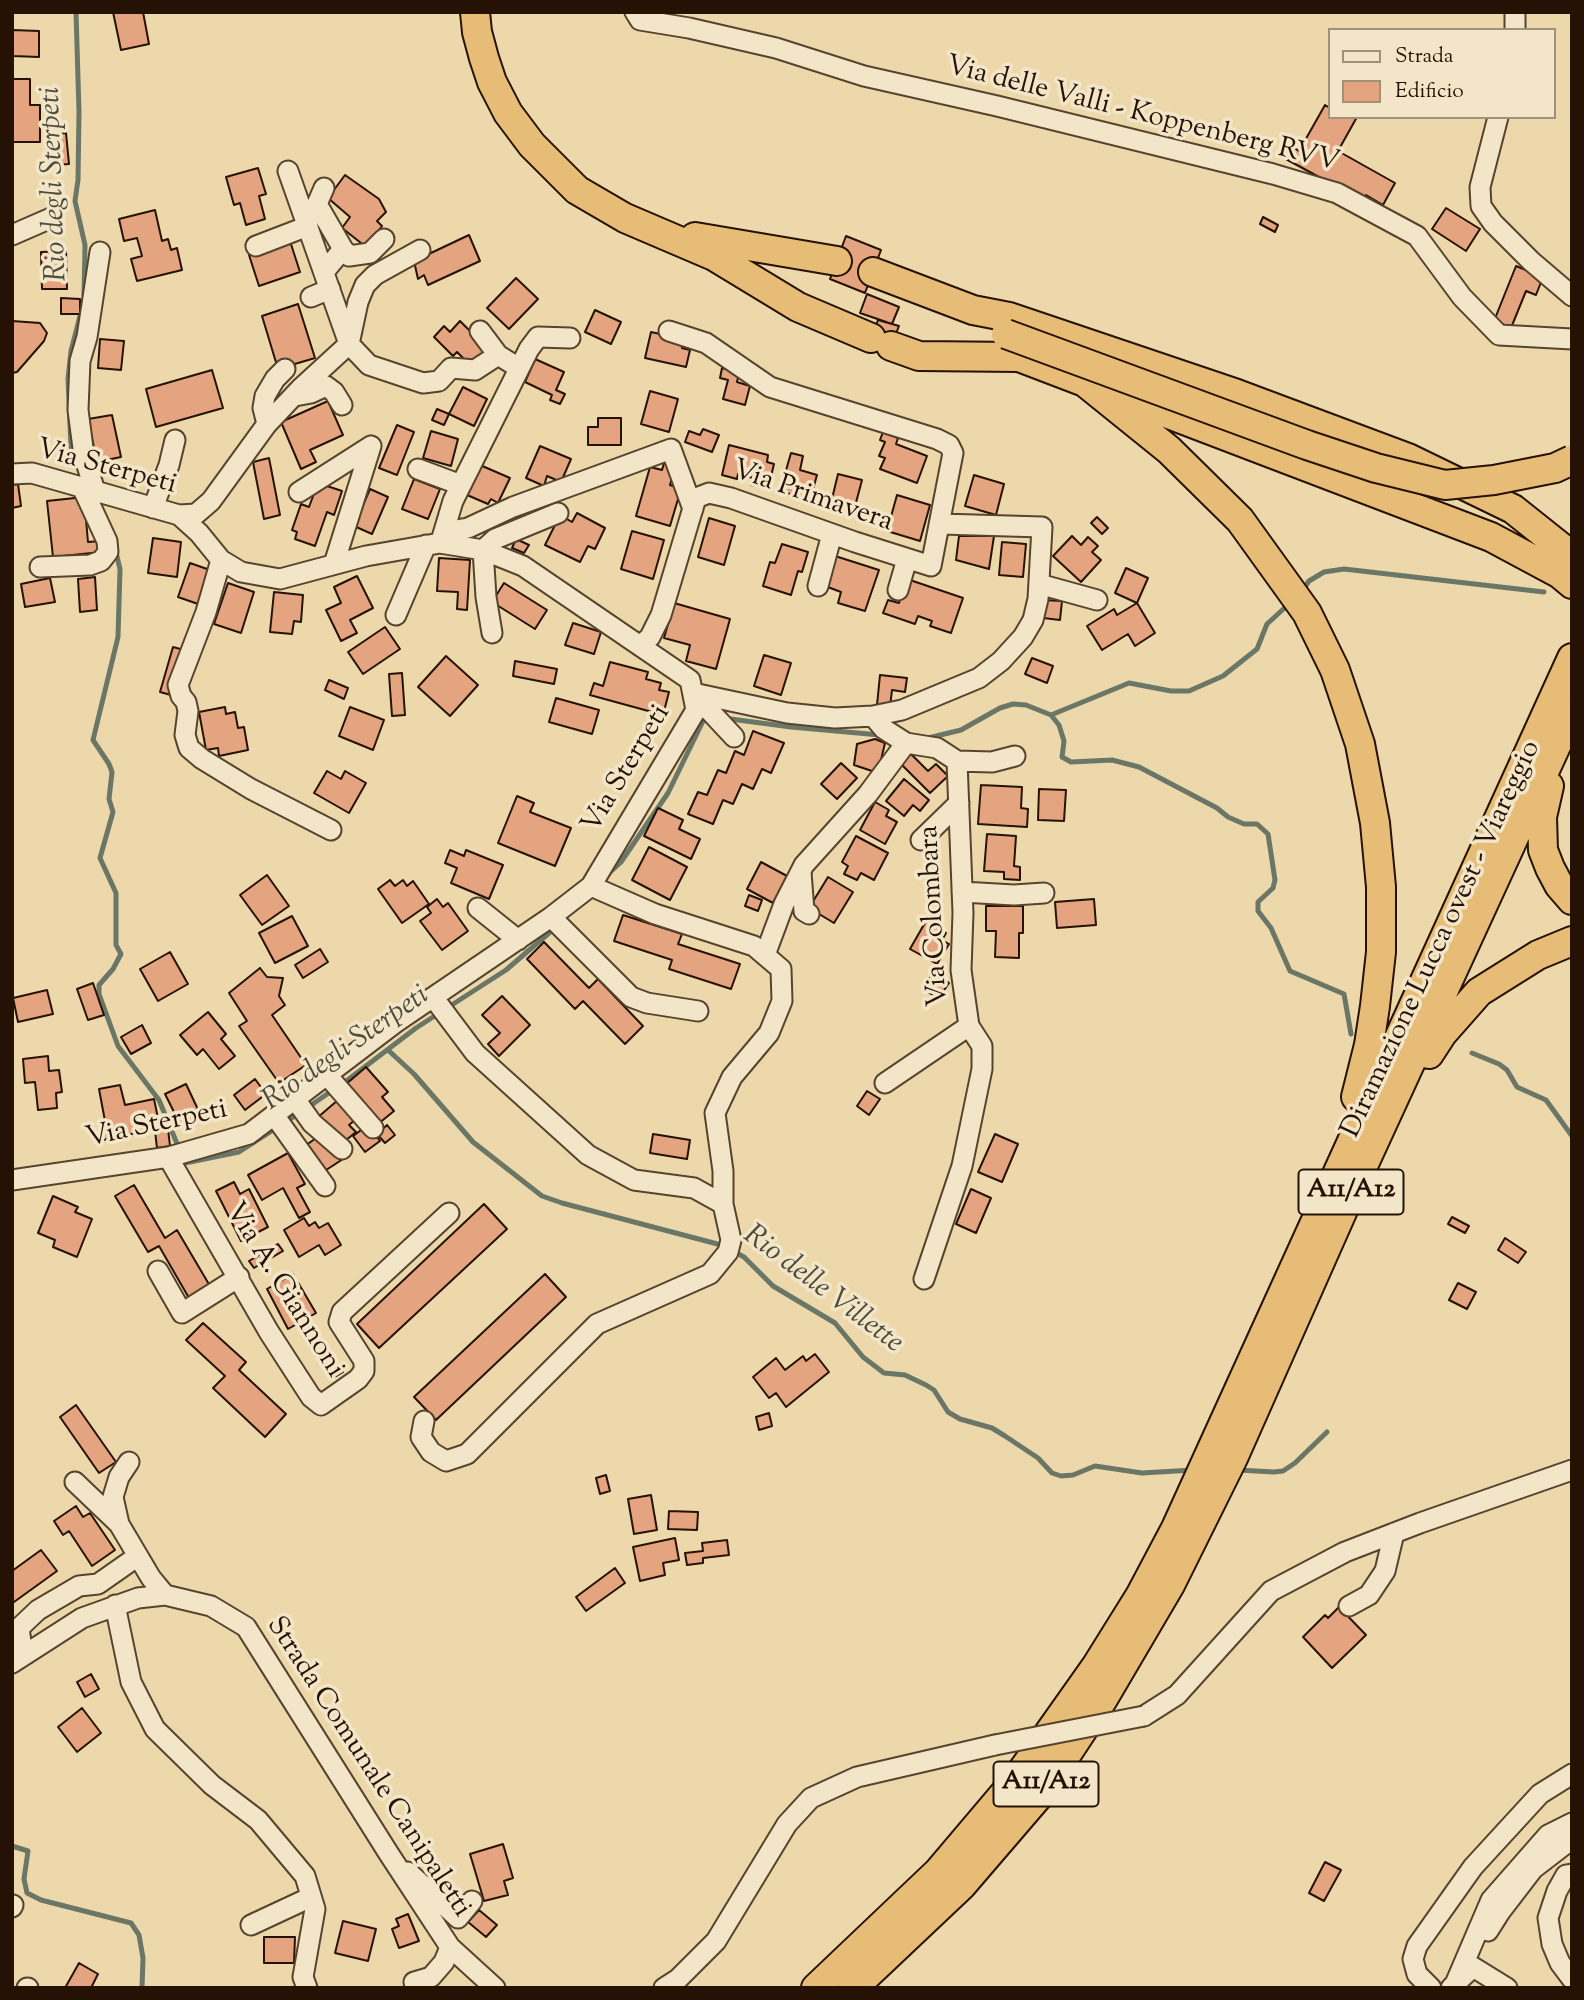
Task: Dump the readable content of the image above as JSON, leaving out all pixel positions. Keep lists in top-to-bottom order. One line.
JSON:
{"streets":{"highway":["Diramazione Lucca ovest - Viareggio","A11/A12"],"street":["Via delle Valli - Koppenberg RVV","Via Sterpeti","Via Primavera","Via Colombara","Via A. Giannoni","Strada Comunale Canipaletti"]},"crossings":[["Via Sterpeti","Via Primavera"],["Via Sterpeti","Via A. Giannoni"]],"water":["Rio degli Sterpeti","Rio delle Villette"],"legend":["Strada","Edificio"]}
